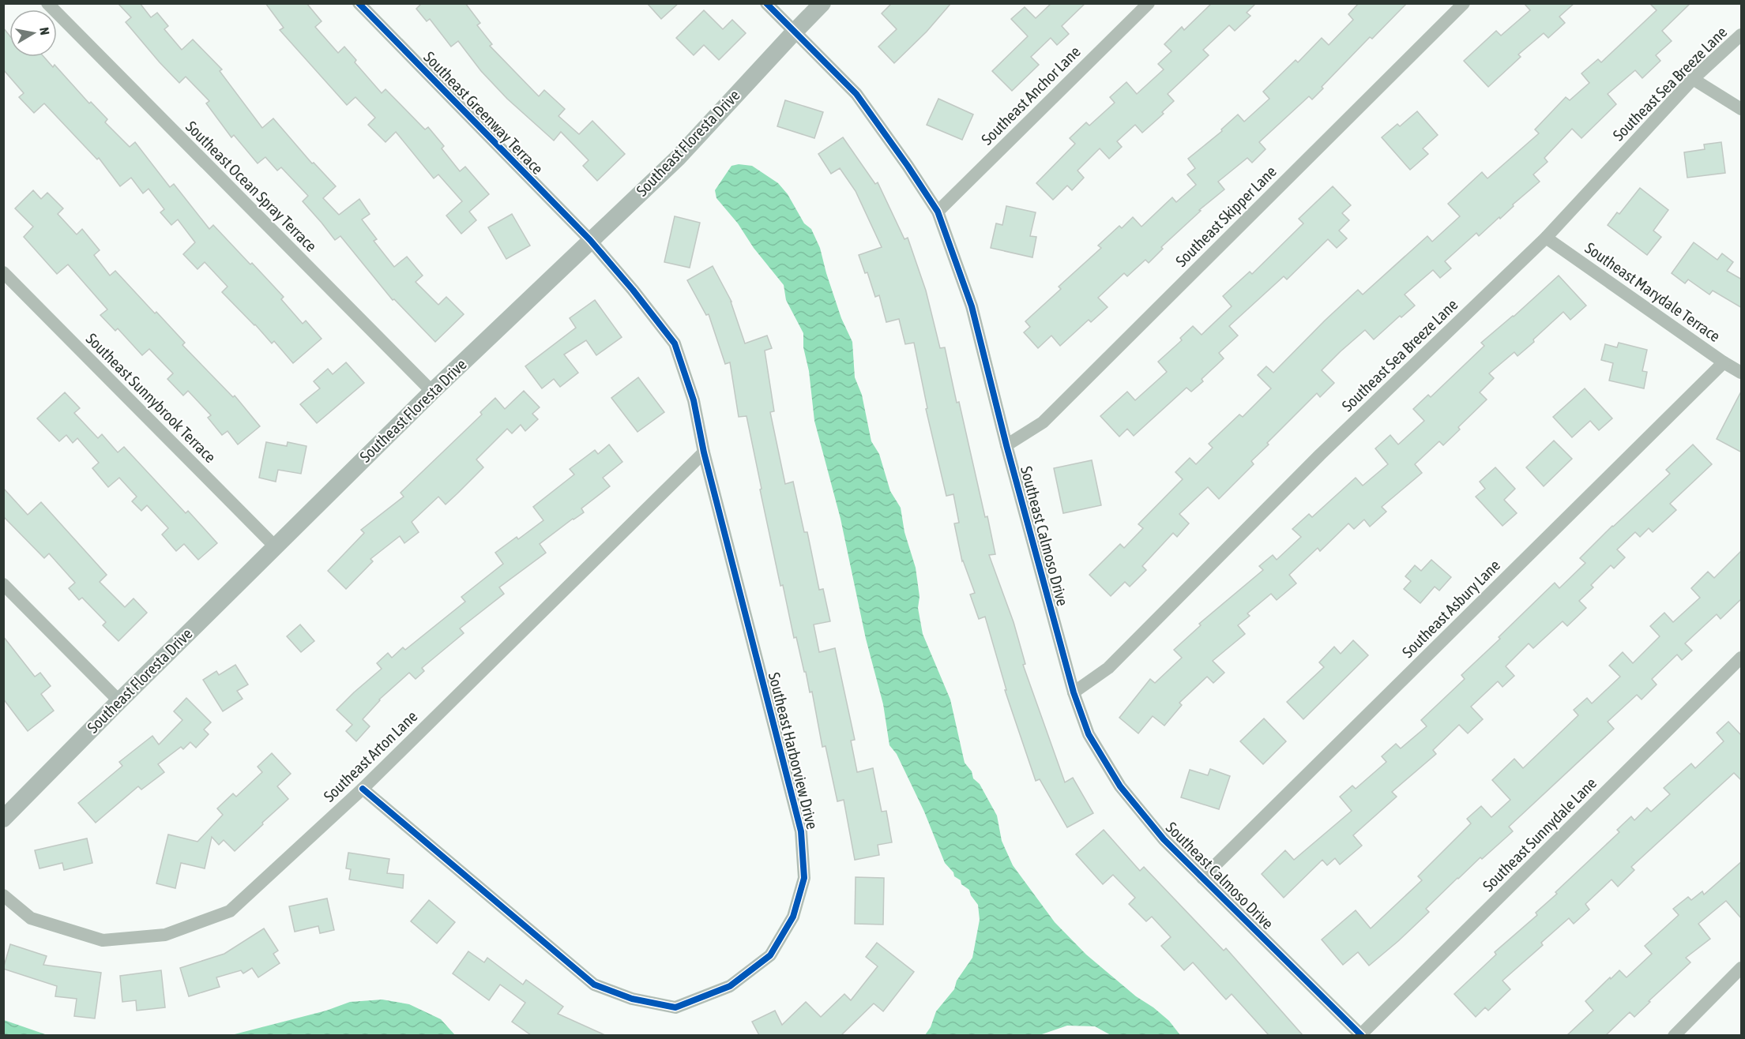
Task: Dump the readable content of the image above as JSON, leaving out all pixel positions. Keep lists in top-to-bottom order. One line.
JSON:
{"streets":{"street":["Southeast Sea Breeze Lane","Southeast Anchor Lane","Southeast Greenway Terrace","Southeast Floresta Drive","Southeast Ocean Spray Terrace","Southeast Skipper Lane","Southeast Marydale Terrace","Southeast Sunnybrook Terrace","Southeast Calmoso Drive","Southeast Asbury Lane","Southeast Harborview Drive","Southeast Arton Lane","Southeast Sunnydale Lane"]},"crossings":[["Southeast Sea Breeze Lane","Southeast Marydale Terrace"],["Southeast Sea Breeze Lane","Southeast Calmoso Drive"],["Southeast Anchor Lane","Southeast Calmoso Drive"],["Southeast Greenway Terrace","Southeast Floresta Drive"],["Southeast Greenway Terrace","Southeast Harborview Drive"],["Southeast Greenway Terrace","Southeast Arton Lane"],["Southeast Floresta Drive","Southeast Ocean Spray Terrace"],["Southeast Floresta Drive","Southeast Sunnybrook Terrace"],["Southeast Floresta Drive","Southeast Calmoso Drive"],["Southeast Skipper Lane","Southeast Calmoso Drive"],["Southeast Marydale Terrace","Southeast Asbury Lane"],["Southeast Calmoso Drive","Southeast Asbury Lane"],["Southeast Calmoso Drive","Southeast Sunnydale Lane"],["Southeast Harborview Drive","Southeast Arton Lane"]],"north":"right"}
